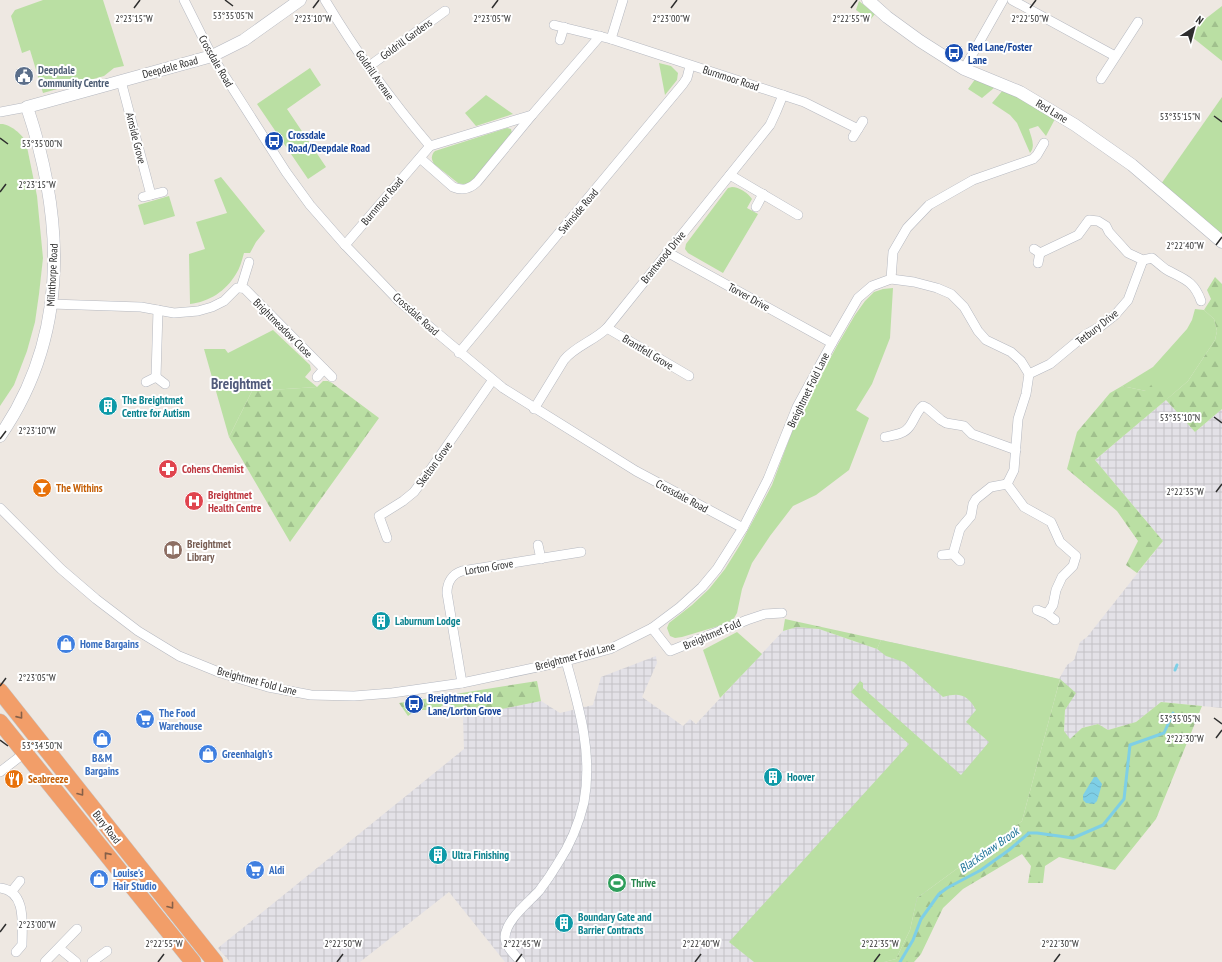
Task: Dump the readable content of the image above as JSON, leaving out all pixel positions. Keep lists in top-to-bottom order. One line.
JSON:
{"streets":{"highway":["Bury Road"],"street":["Goldrill Gardens","Crossdale Road","Deepdale Road","Goldrill Avenue","Burnmoor Road","Red Lane","Arnside Grove","Swinside Road","Brantwood Drive","Milnthorpe Road","Torver Drive","Tetbury Drive","Brightmeadow Close","Brantfell Grove","Breightmet Fold Lane","Skelton Grove","Lorton Grove","Breightmet Fold"]},"crossings":[["Goldrill Gardens","Goldrill Avenue"],["Crossdale Road","Deepdale Road"],["Crossdale Road","Burnmoor Road"],["Crossdale Road","Swinside Road"],["Crossdale Road","Brantwood Drive"],["Crossdale Road","Breightmet Fold Lane"],["Crossdale Road","Skelton Grove"],["Deepdale Road","Arnside Grove"],["Deepdale Road","Milnthorpe Road"],["Goldrill Avenue","Burnmoor Road"],["Burnmoor Road","Swinside Road"],["Burnmoor Road","Brantwood Drive"],["Brantwood Drive","Torver Drive"],["Brantwood Drive","Brantfell Grove"],["Torver Drive","Breightmet Fold Lane"],["Breightmet Fold Lane","Lorton Grove"],["Breightmet Fold Lane","Breightmet Fold"]],"districts":["Breightmet"],"water":["Blackshaw Brook"],"places":{"bus stop":["Red Lane/Foster Lane","Crossdale Road/Deepdale Road","Breightmet Fold Lane/Lorton Grove"],"public building":["Deepdale Community Centre"],"building":["The Breightmet Centre for Autism","Laburnum Lodge","Hoover","Ultra Finishing","Boundary Gate and Barrier Contracts"],"pharmacy":["Cohens Chemist"],"bar":["The Withins"],"hospital":["Breightmet Health Centre"],"library":["Breightmet Library"],"shop":["Home Bargains","B&M Bargains","Greenhalgh's","Louise's Hair Studio"],"supermarket":["The Food Warehouse","Aldi"],"restaurant":["Seabreeze"],"sports":["Thrive"]},"north":"top right","coordinates":["53°35'05\"N","2°23'15\"W","2°23'10\"W","2°23'05\"W","2°23'00\"W","2°22'55\"W","2°22'50\"W","53°35'15\"N","53°35'00\"N","2°22'40\"W","53°35'10\"N","2°22'35\"W","2°22'30\"W","53°34'50\"N","2°22'45\"W"]}
